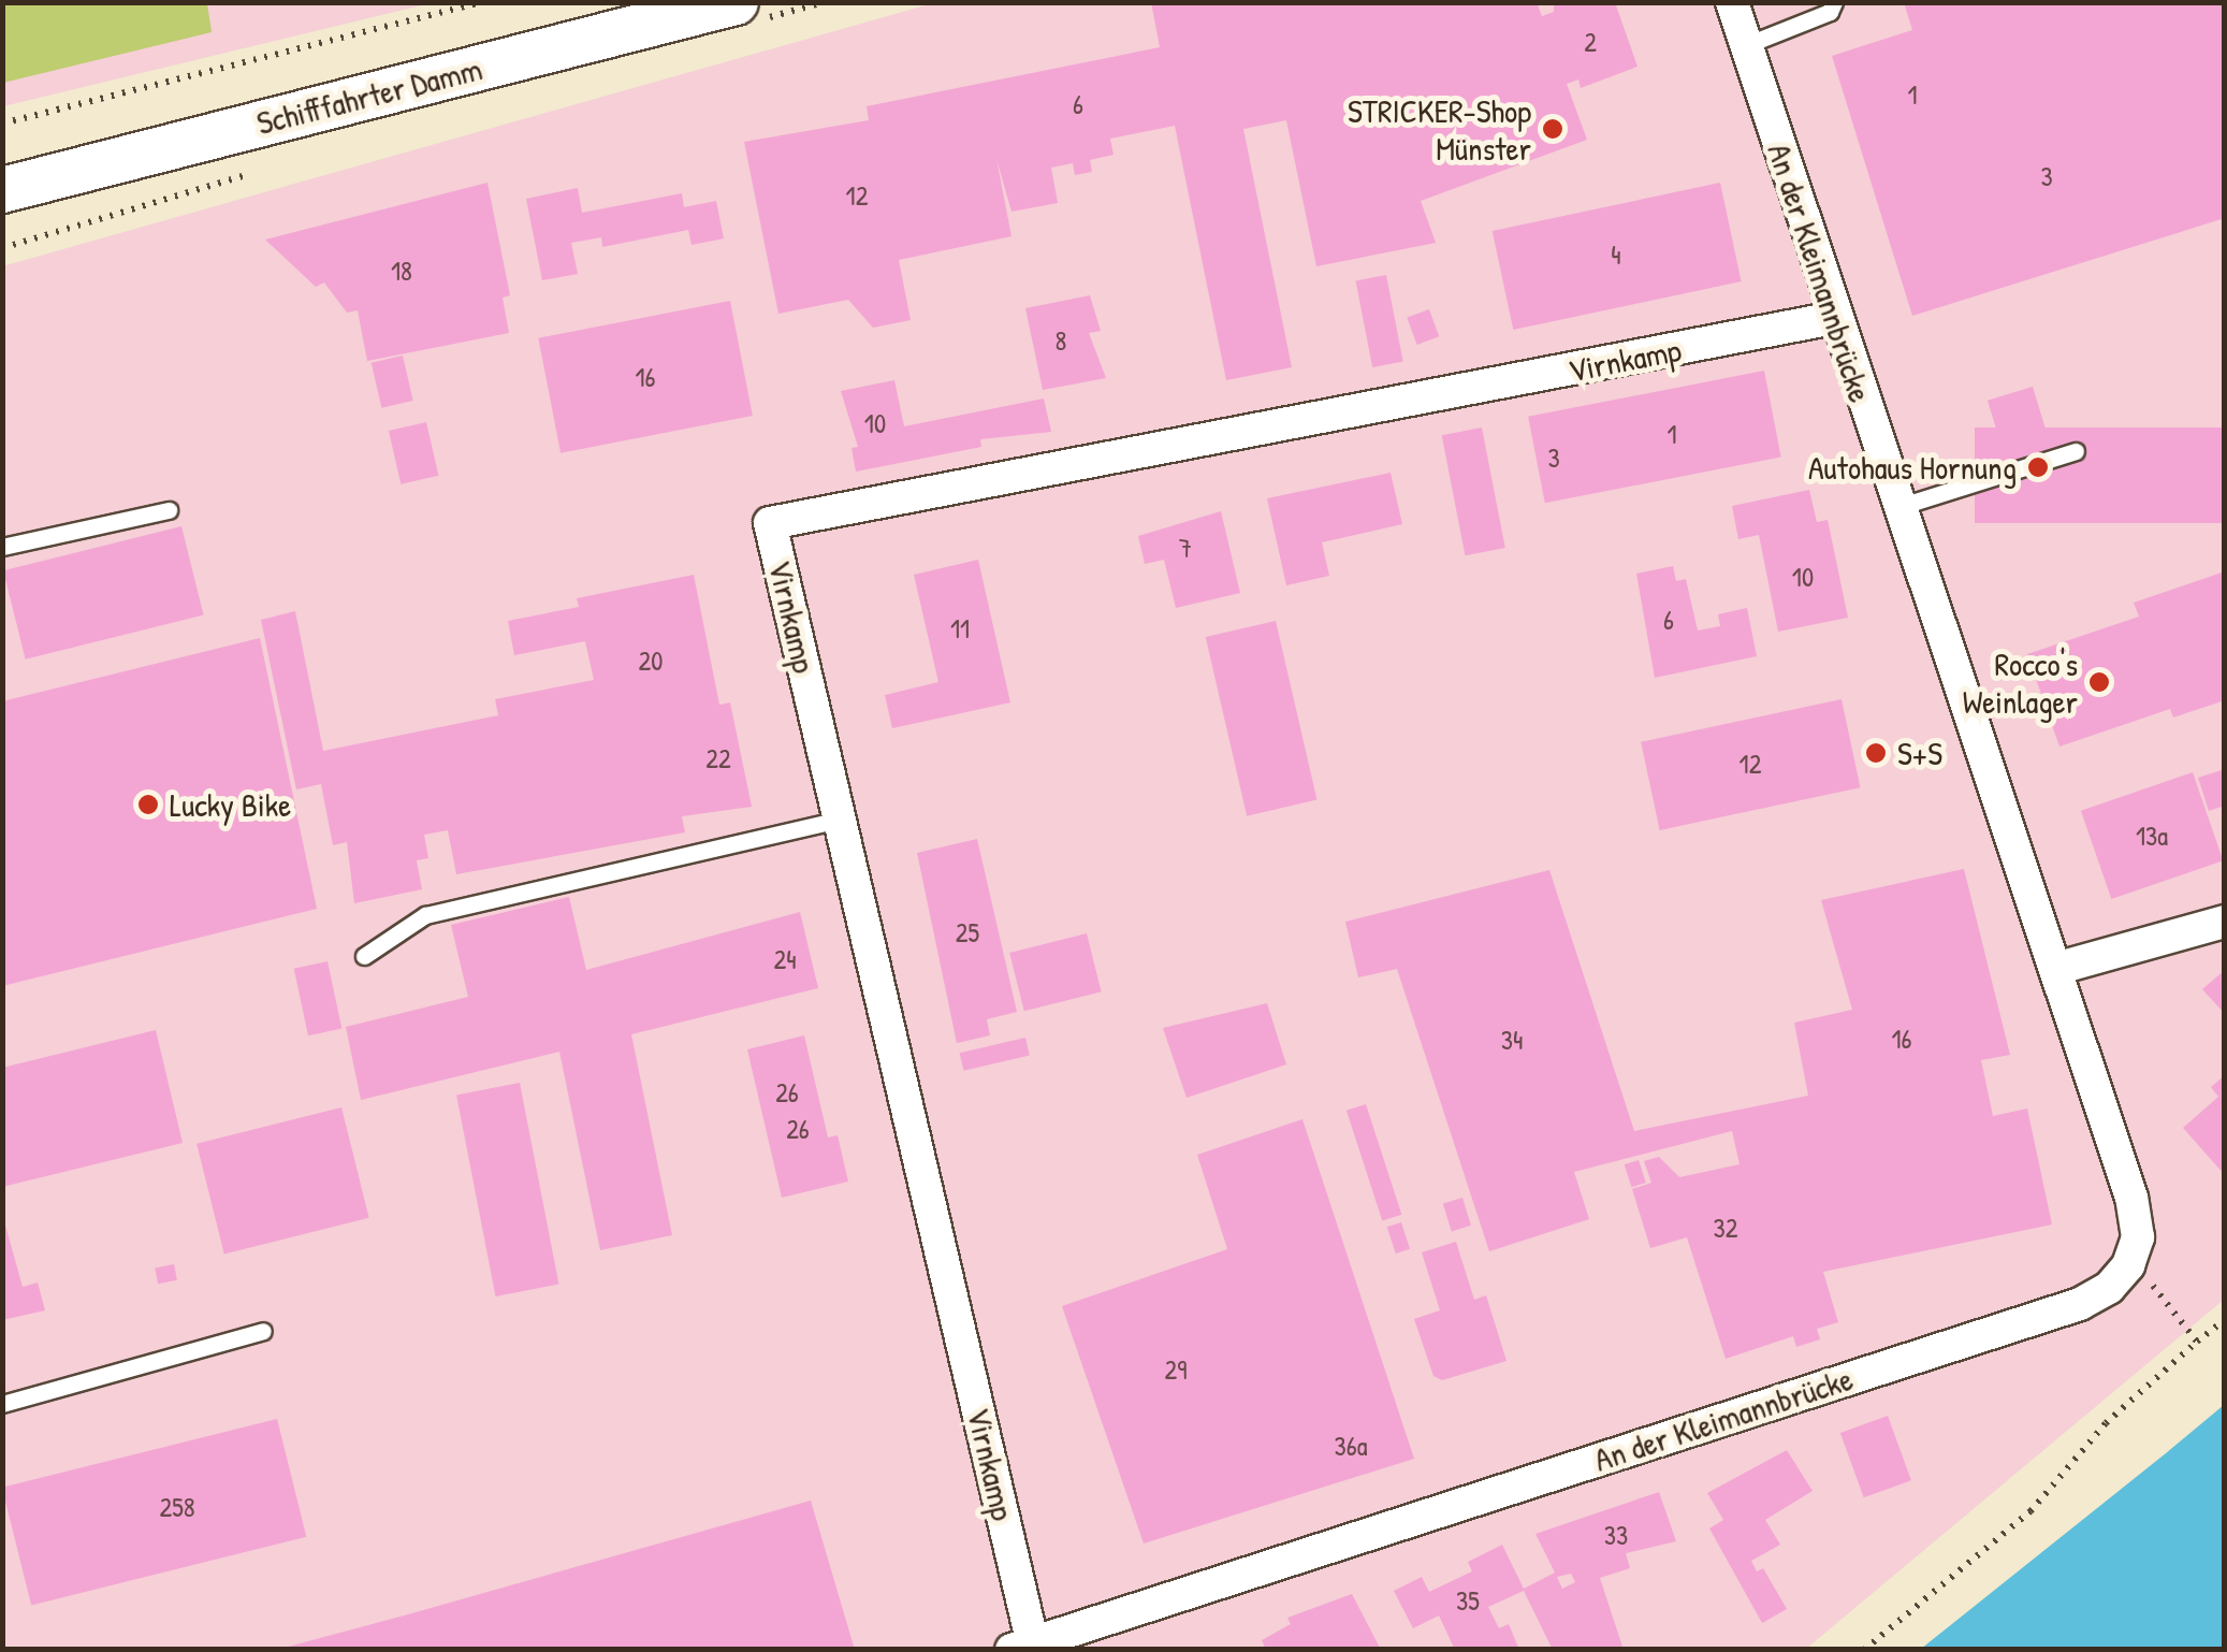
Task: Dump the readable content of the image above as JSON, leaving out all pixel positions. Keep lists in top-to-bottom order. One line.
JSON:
{"streets":{"main road":["Schifffahrter Damm"],"street":["An der Kleimannbrücke","Virnkamp"]},"crossings":[["An der Kleimannbrücke","Virnkamp"]],"places":["STRICKER-Shop Münster","Autohaus Hornung","Rocco's Weinlager","S+S","Lucky Bike"],"house_numbers":["2","1","6","3","12","4","18","8","16","10","1","3","7","10","6","11","20","22","12","13a","25","24","16","34","26","26","32","29","36a","258","33","35"]}
